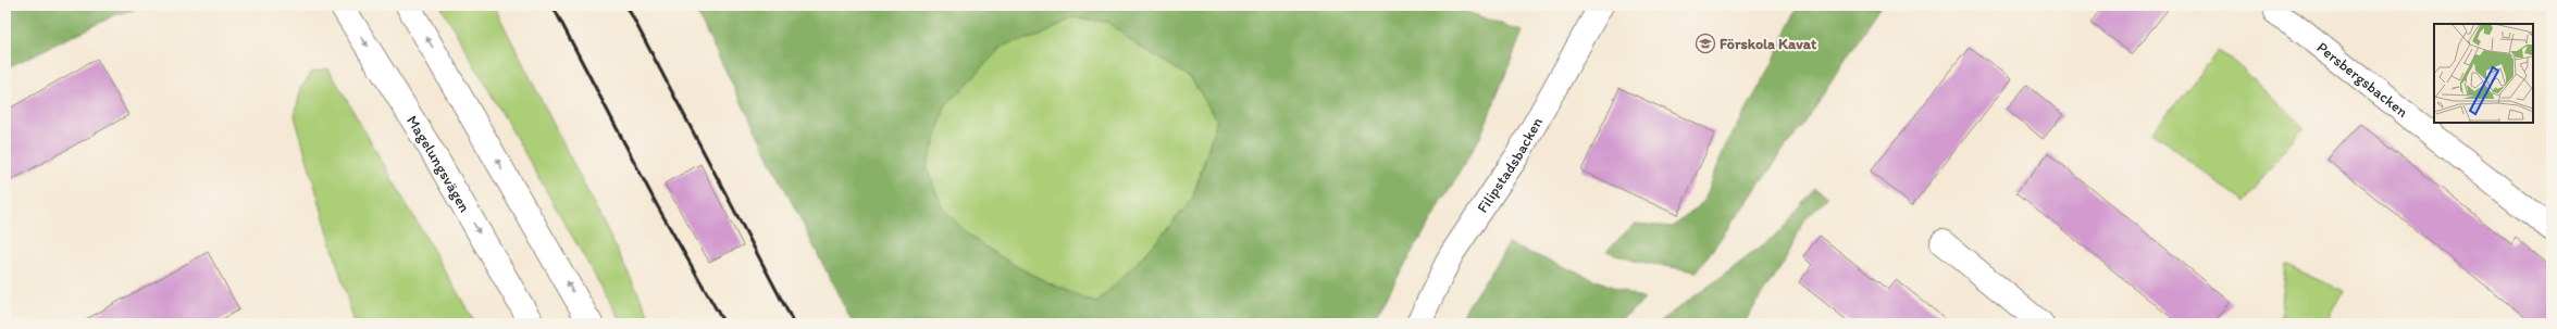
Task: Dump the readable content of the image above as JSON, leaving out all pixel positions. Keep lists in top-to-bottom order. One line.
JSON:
{"streets":{"street":["Persbergsbacken","Magelungsvägen","Filipstadsbacken"]},"places":{"school or university":["Förskola Kavat"]}}
